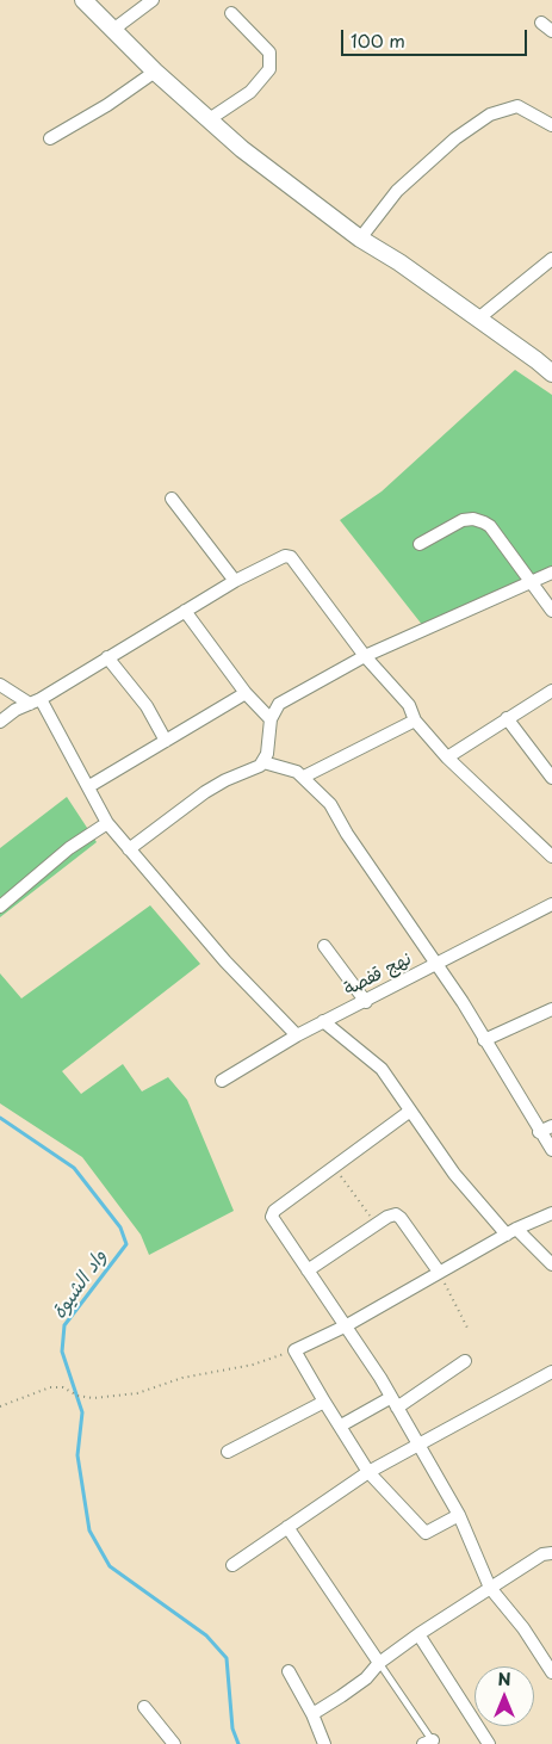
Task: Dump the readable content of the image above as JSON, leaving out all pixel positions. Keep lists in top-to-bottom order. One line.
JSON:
{"streets":{"street":["نهج قفصة"]},"water":["واد الشيوة"],"scale_bar":"100 m","north":"top"}
